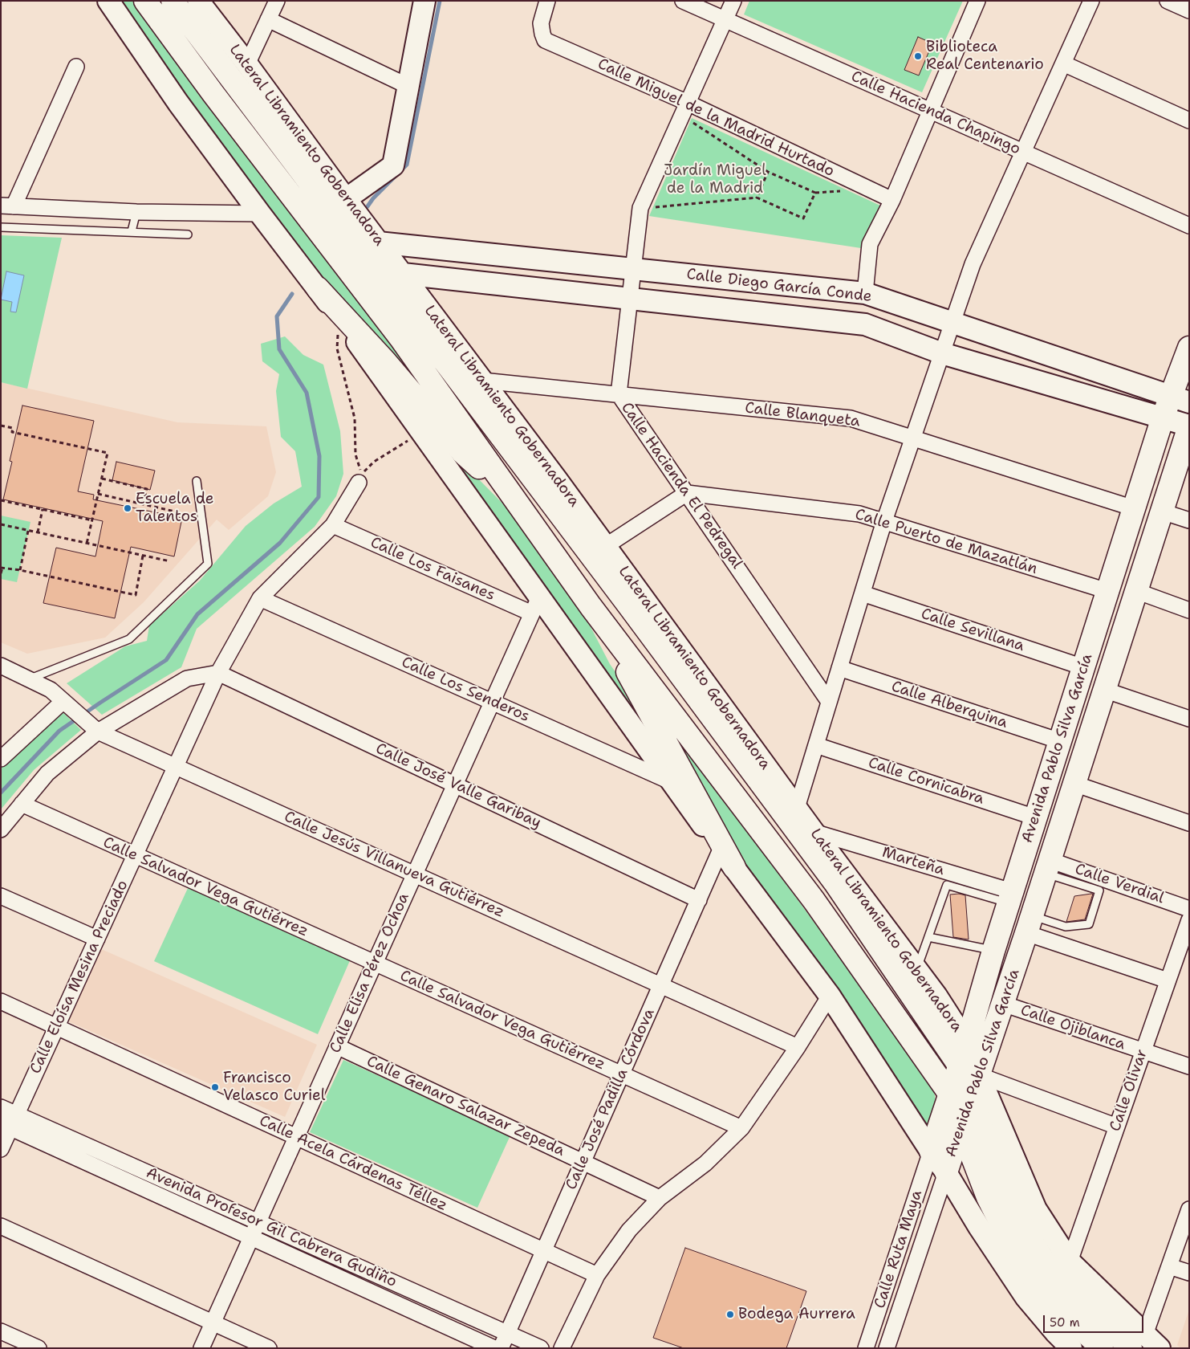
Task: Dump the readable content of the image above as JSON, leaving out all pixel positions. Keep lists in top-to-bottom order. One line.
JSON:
{"streets":{"main road":["Avenida Pablo Silva García"],"street":["Calle Hacienda Chapingo","Calle Miguel de la Madrid Hurtado","Lateral Libramiento Gobernadora","Calle Diego García Conde","Calle Blanqueta","Calle Hacienda El Pedregal","Calle Puerto de Mazatlán","Calle Los Faisanes","Calle Sevillana","Calle Los Senderos","Calle Alberquina","Calle Cornicabra","Calle José Valle Garibay","Marteña","Calle Jesús Villanueva Gutiérrez","Calle Verdial","Calle Salvador Vega Gutiérrez","Calle Elisa Pérez Ochoa","Calle Eloísa Mesina Preciado","Calle Ojiblanca","Calle Olivar","Calle José Padilla Córdova","Calle Genaro Salazar Zepeda","Calle Acela Cárdenas Téllez","Avenida Profesor Gil Cabrera Gudiño","Calle Ruta Maya"]},"crossings":[["Calle Hacienda Chapingo","Calle Hacienda El Pedregal"],["Calle Miguel de la Madrid Hurtado","Calle Hacienda El Pedregal"],["Lateral Libramiento Gobernadora","Calle Diego García Conde"],["Lateral Libramiento Gobernadora","Calle Blanqueta"],["Lateral Libramiento Gobernadora","Avenida Pablo Silva García"],["Lateral Libramiento Gobernadora","Marteña"],["Calle Diego García Conde","Calle Hacienda El Pedregal"],["Calle Diego García Conde","Avenida Pablo Silva García"],["Calle Blanqueta","Calle Hacienda El Pedregal"],["Calle Blanqueta","Avenida Pablo Silva García"],["Calle Hacienda El Pedregal","Calle Puerto de Mazatlán"],["Calle Puerto de Mazatlán","Avenida Pablo Silva García"],["Calle Los Faisanes","Calle Elisa Pérez Ochoa"],["Calle Los Faisanes","Calle Eloísa Mesina Preciado"],["Calle Sevillana","Avenida Pablo Silva García"],["Calle Los Senderos","Calle Elisa Pérez Ochoa"],["Calle Los Senderos","Calle Eloísa Mesina Preciado"],["Calle Alberquina","Avenida Pablo Silva García"],["Avenida Pablo Silva García","Calle Cornicabra"],["Avenida Pablo Silva García","Marteña"],["Avenida Pablo Silva García","Calle Verdial"],["Avenida Pablo Silva García","Calle Ojiblanca"],["Avenida Pablo Silva García","Calle Ruta Maya"],["Calle José Valle Garibay","Calle Elisa Pérez Ochoa"],["Calle José Valle Garibay","Calle Eloísa Mesina Preciado"],["Calle José Valle Garibay","Calle José Padilla Córdova"],["Calle Jesús Villanueva Gutiérrez","Calle Elisa Pérez Ochoa"],["Calle Jesús Villanueva Gutiérrez","Calle Eloísa Mesina Preciado"],["Calle Jesús Villanueva Gutiérrez","Calle José Padilla Córdova"],["Calle Salvador Vega Gutiérrez","Calle Elisa Pérez Ochoa"],["Calle Salvador Vega Gutiérrez","Calle Eloísa Mesina Preciado"],["Calle Salvador Vega Gutiérrez","Calle José Padilla Córdova"],["Calle Elisa Pérez Ochoa","Calle Genaro Salazar Zepeda"],["Calle Elisa Pérez Ochoa","Calle Acela Cárdenas Téllez"],["Calle Elisa Pérez Ochoa","Avenida Profesor Gil Cabrera Gudiño"],["Calle Eloísa Mesina Preciado","Calle Acela Cárdenas Téllez"],["Calle Eloísa Mesina Preciado","Avenida Profesor Gil Cabrera Gudiño"],["Calle Ojiblanca","Calle Olivar"],["Calle José Padilla Córdova","Calle Genaro Salazar Zepeda"],["Calle José Padilla Córdova","Calle Acela Cárdenas Téllez"],["Calle José Padilla Córdova","Avenida Profesor Gil Cabrera Gudiño"]],"parks":["Jardín Miguel de la Madrid"],"places":["Biblioteca Real Centenario","Escuela de Talentos","Francisco Velasco Curiel","Bodega Aurrera"],"scale_bar":"50 m"}
